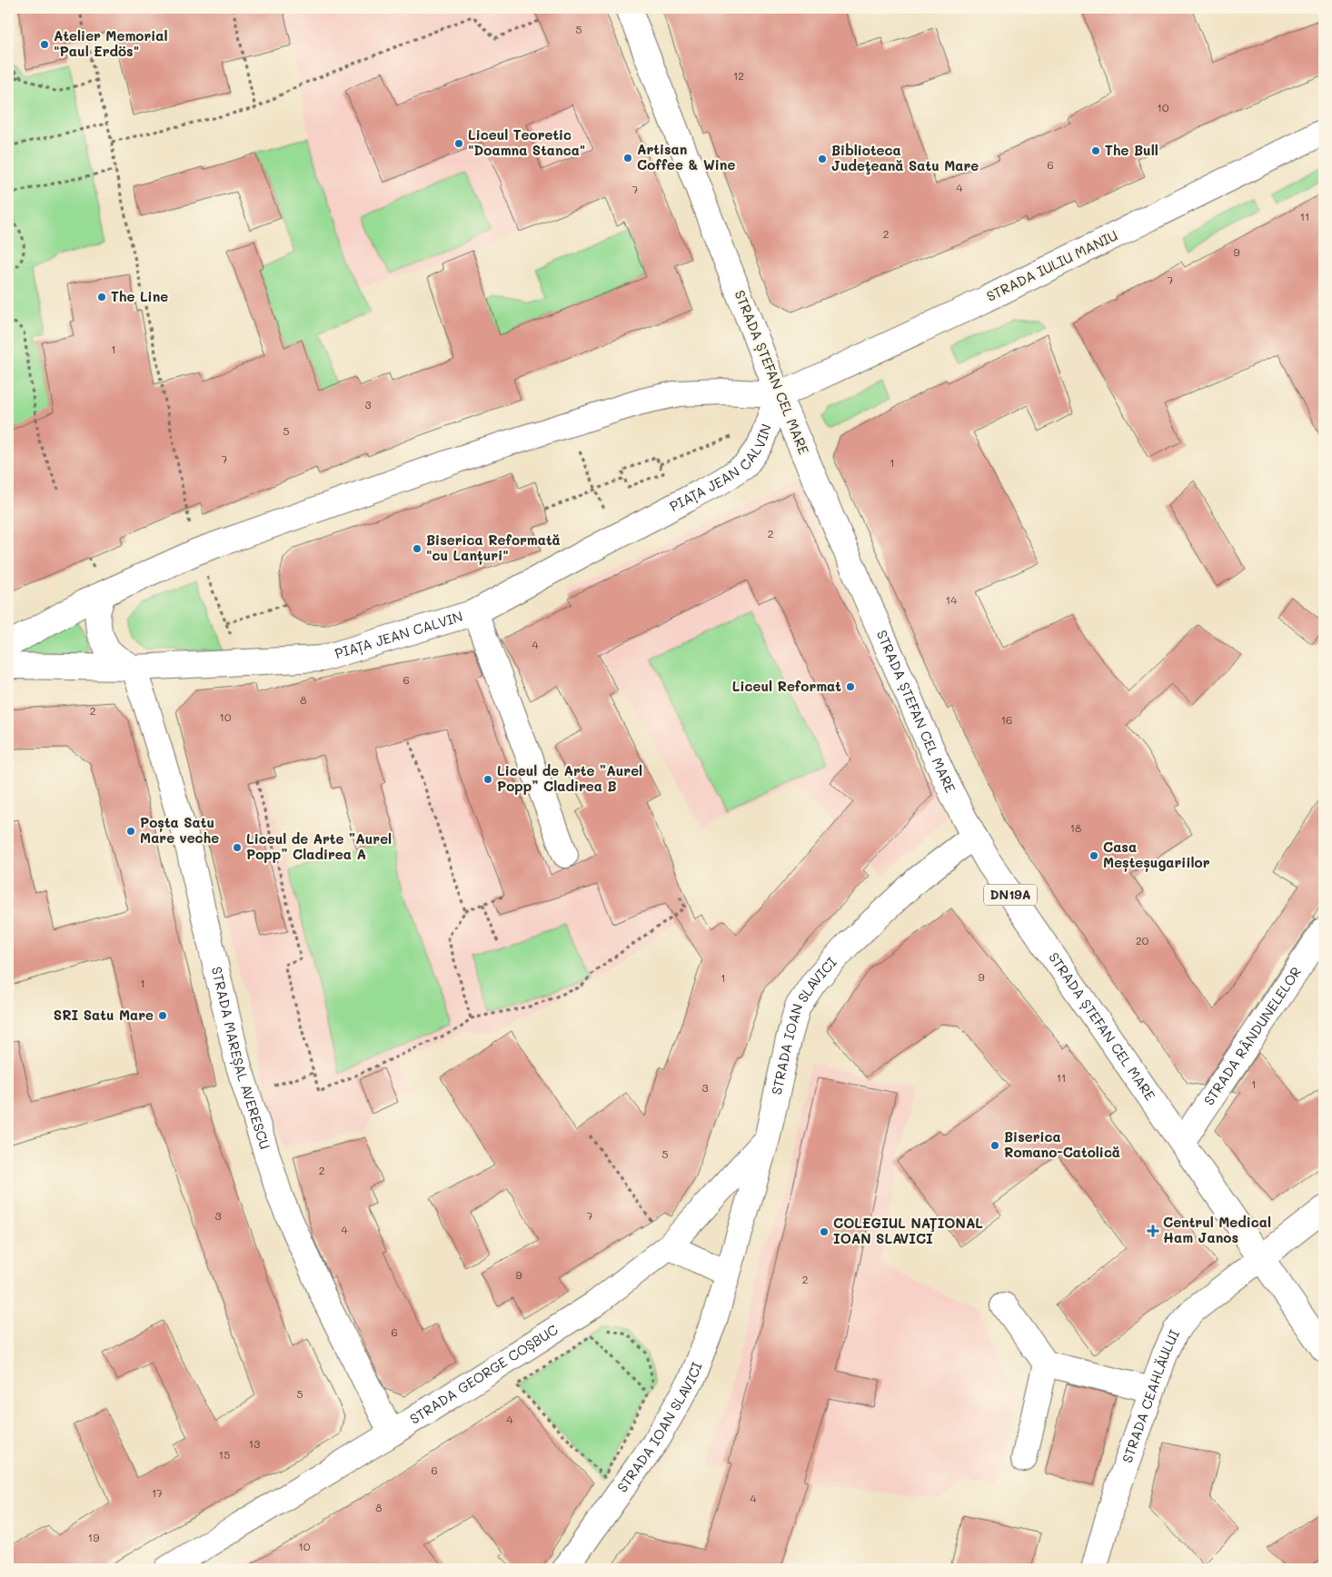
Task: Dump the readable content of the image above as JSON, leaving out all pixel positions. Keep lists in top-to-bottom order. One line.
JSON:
{"streets":{"street":["STRADA IULIU MANIU","STRADA ȘTEFAN CEL MARE","PIAȚA JEAN CALVIN","DN19A","STRADA IOAN SLAVICI","STRADA RÂNDUNELELOR","STRADA MAREȘAL AVERESCU","STRADA GEORGE COȘBUC","STRADA CEAHLĂULUI"]},"crossings":[["STRADA IULIU MANIU","STRADA ȘTEFAN CEL MARE"],["STRADA IULIU MANIU","PIAȚA JEAN CALVIN"],["STRADA ȘTEFAN CEL MARE","PIAȚA JEAN CALVIN"],["STRADA ȘTEFAN CEL MARE","STRADA IOAN SLAVICI"],["STRADA ȘTEFAN CEL MARE","STRADA RÂNDUNELELOR"],["STRADA ȘTEFAN CEL MARE","STRADA CEAHLĂULUI"],["PIAȚA JEAN CALVIN","STRADA MAREȘAL AVERESCU"],["STRADA IOAN SLAVICI","STRADA GEORGE COȘBUC"],["STRADA MAREȘAL AVERESCU","STRADA GEORGE COȘBUC"]],"places":{"other":["Atelier Memorial \"Paul Erdös\"","Liceul Teoretic \"Doamna Stanca\"","The Bull","Artisan Coffee & Wine","Biblioteca Judeţeană Satu Mare","The Line","Biserica Reformată \"cu Lanțuri\"","Liceul Reformat","Liceul de Arte ”Aurel Popp” Cladirea B","Poșta Satu Mare veche","Liceul de Arte ”Aurel Popp” Cladirea A","Casa Meșteșugariilor","SRI Satu Mare","Biserica Romano-Catolică","COLEGIUL NAŢIONAL IOAN SLAVICI"],"health":["Centrul Medical Ham Janos"]},"house_numbers":["5","12","10","6","4","7","11","2","9","7","1","3","5","7","1","2","14","4","6","8","2","10","16","18","20","9","1","1","11","1","3","5","2","3","7","4","9","2","6","5","4","13","15","6","17","4","8","19","10"]}
